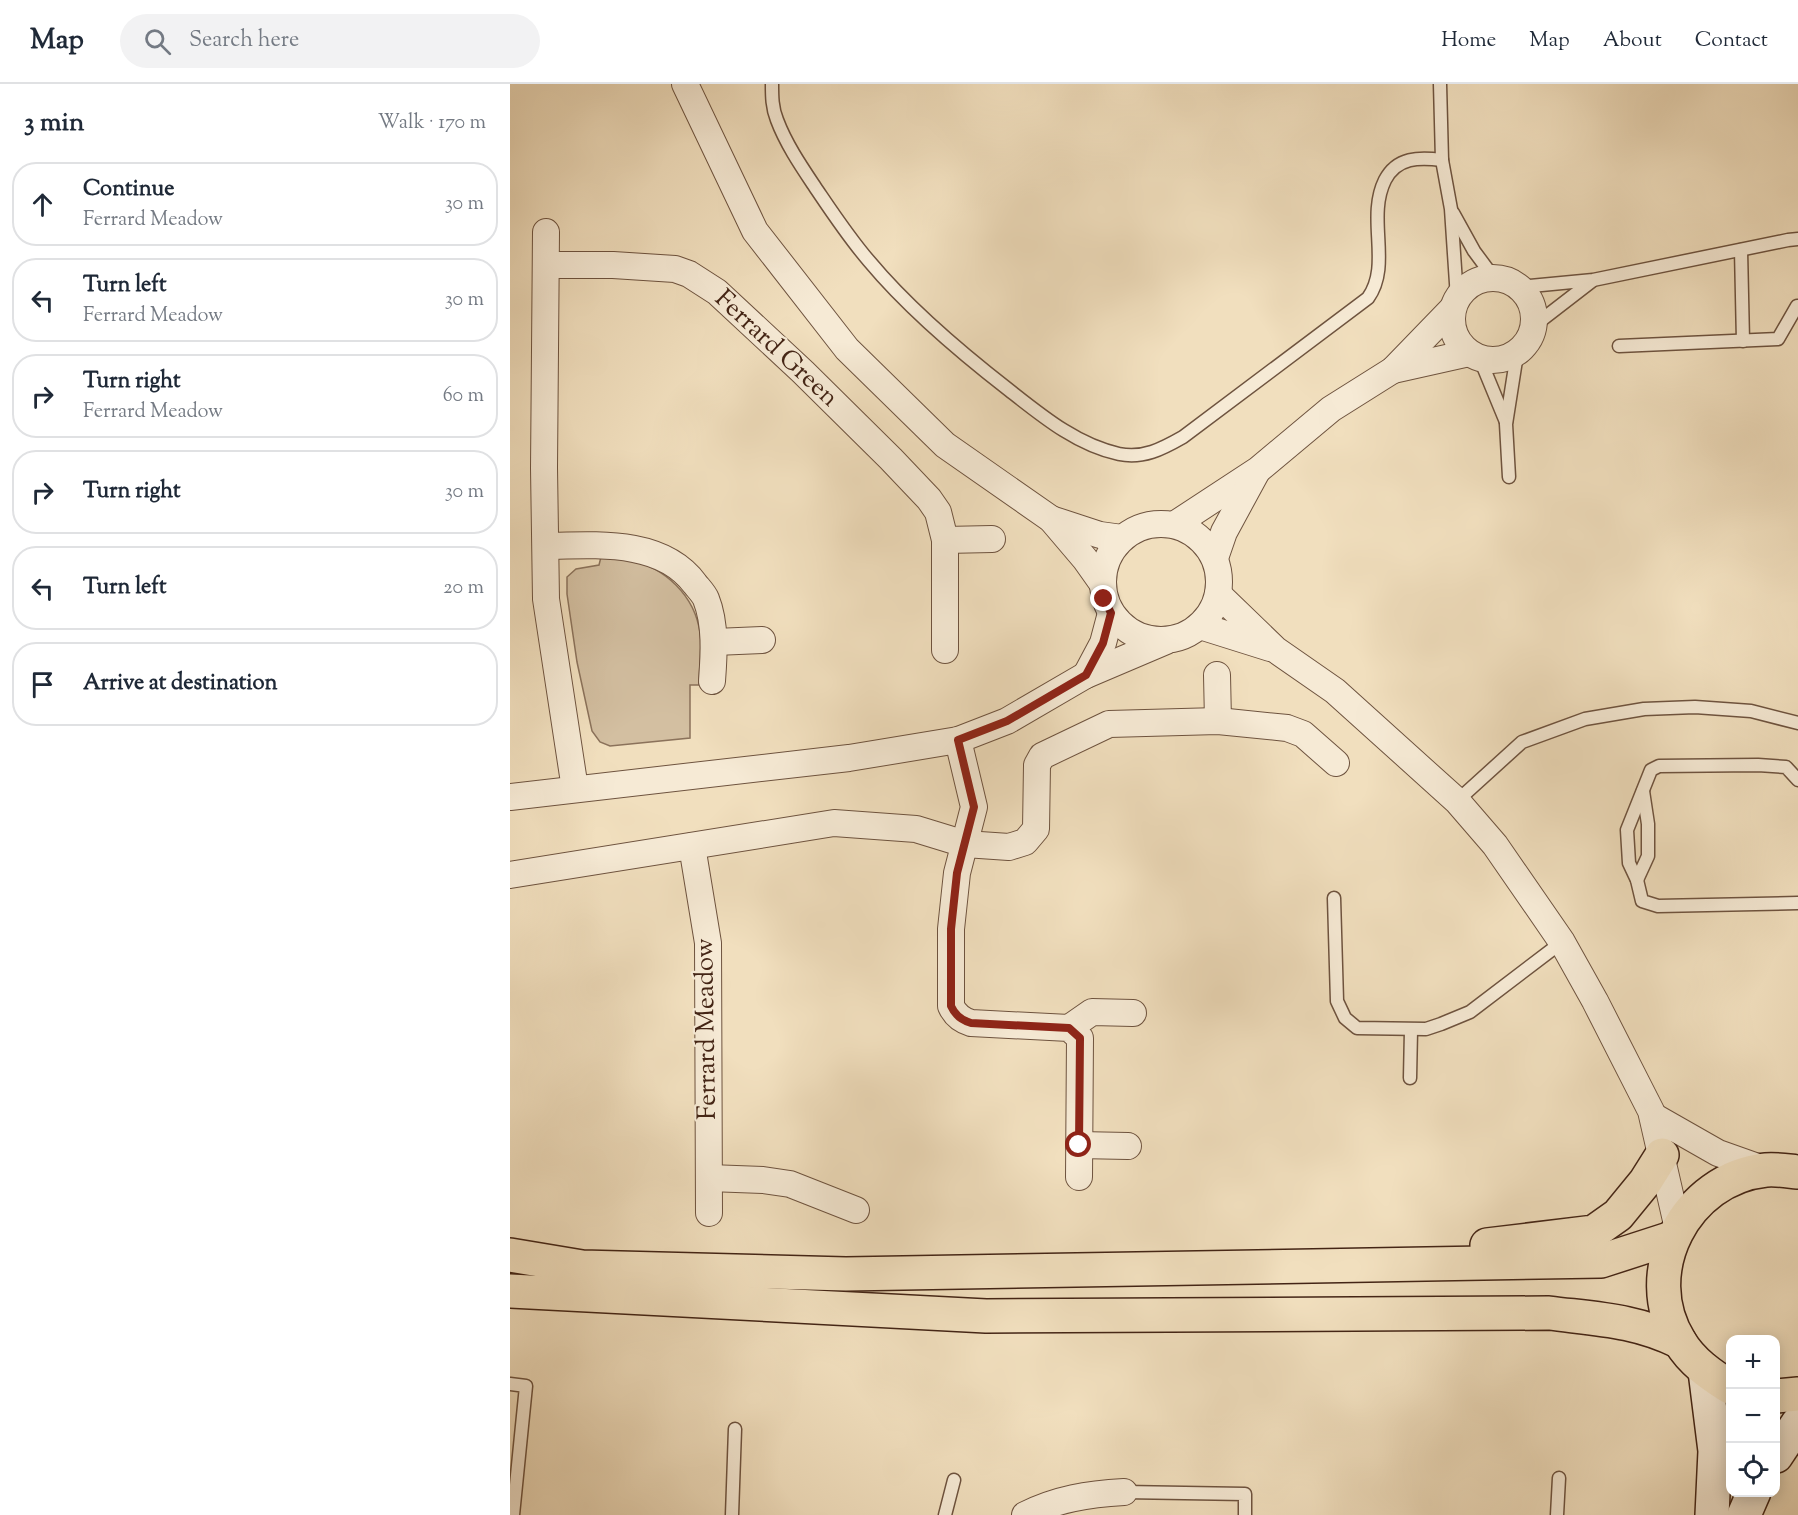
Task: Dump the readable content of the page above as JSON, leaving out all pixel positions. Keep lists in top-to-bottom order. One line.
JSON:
{"streets":{"street":["Ferrard Green","Ferrard Meadow"]},"page":{"header":"Map","search":"Search here","nav":["Home","Map","About","Contact"],"heading":["3 min","Walk · 170 m"],"list":[["Continue","Ferrard Meadow","30 m"],["Turn left","Ferrard Meadow","30 m"],["Turn right","Ferrard Meadow","60 m"],["Turn right","30 m"],["Turn left","20 m"],"Arrive at destination"],"map_buttons":["+","−"]}}
